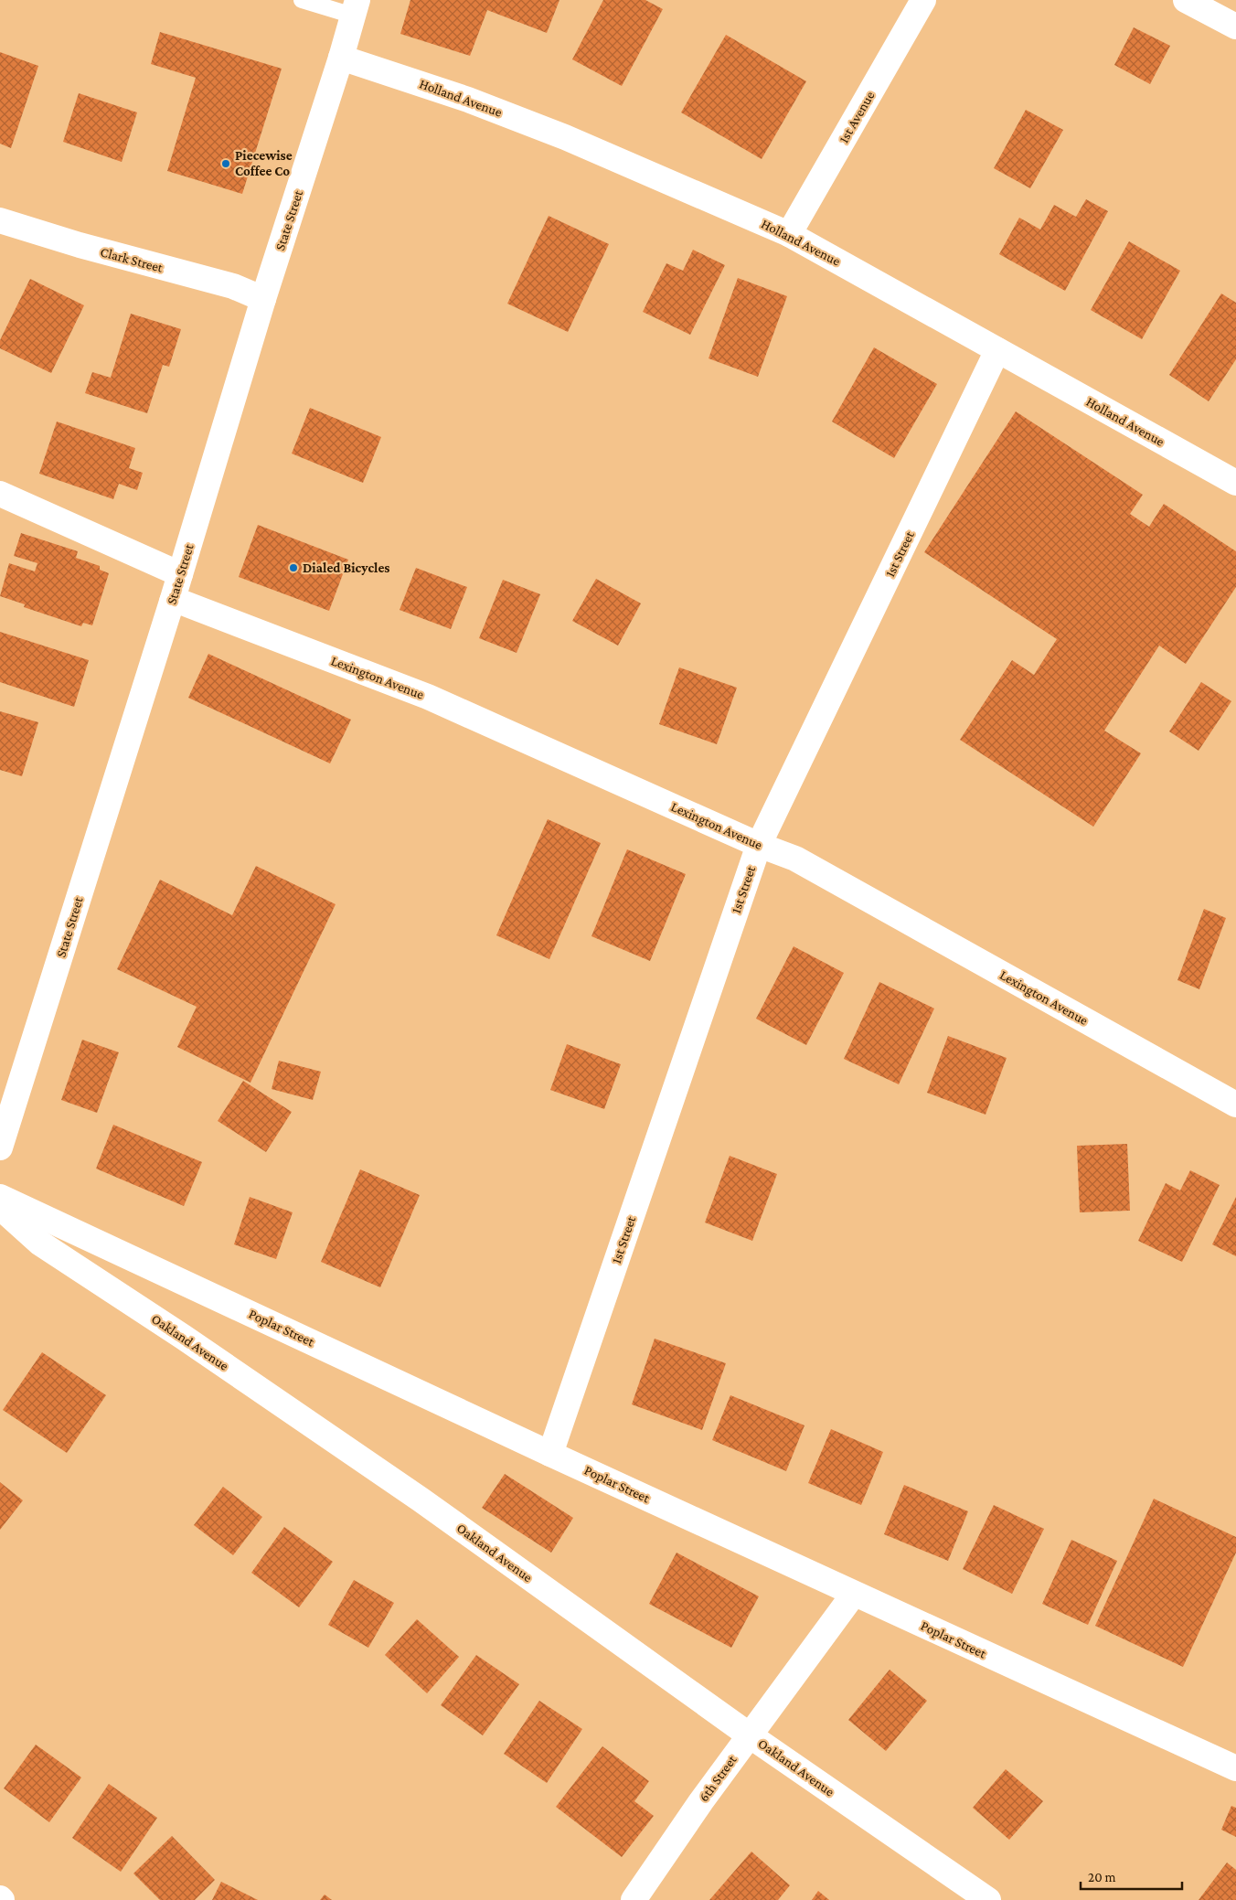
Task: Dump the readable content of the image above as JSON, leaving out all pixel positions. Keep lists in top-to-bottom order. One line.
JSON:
{"streets":{"street":["Holland Avenue","1st Avenue","State Street","Clark Street","1st Street","Lexington Avenue","Poplar Street","Oakland Avenue","6th Street"]},"crossings":[["Holland Avenue","1st Avenue"],["Holland Avenue","State Street"],["Holland Avenue","1st Street"],["State Street","Clark Street"],["State Street","Lexington Avenue"],["1st Street","Lexington Avenue"],["1st Street","Poplar Street"],["Poplar Street","6th Street"],["Oakland Avenue","6th Street"]],"places":["Piecewise Coffee Co","Dialed Bicycles"],"scale_bar":"20 m"}
